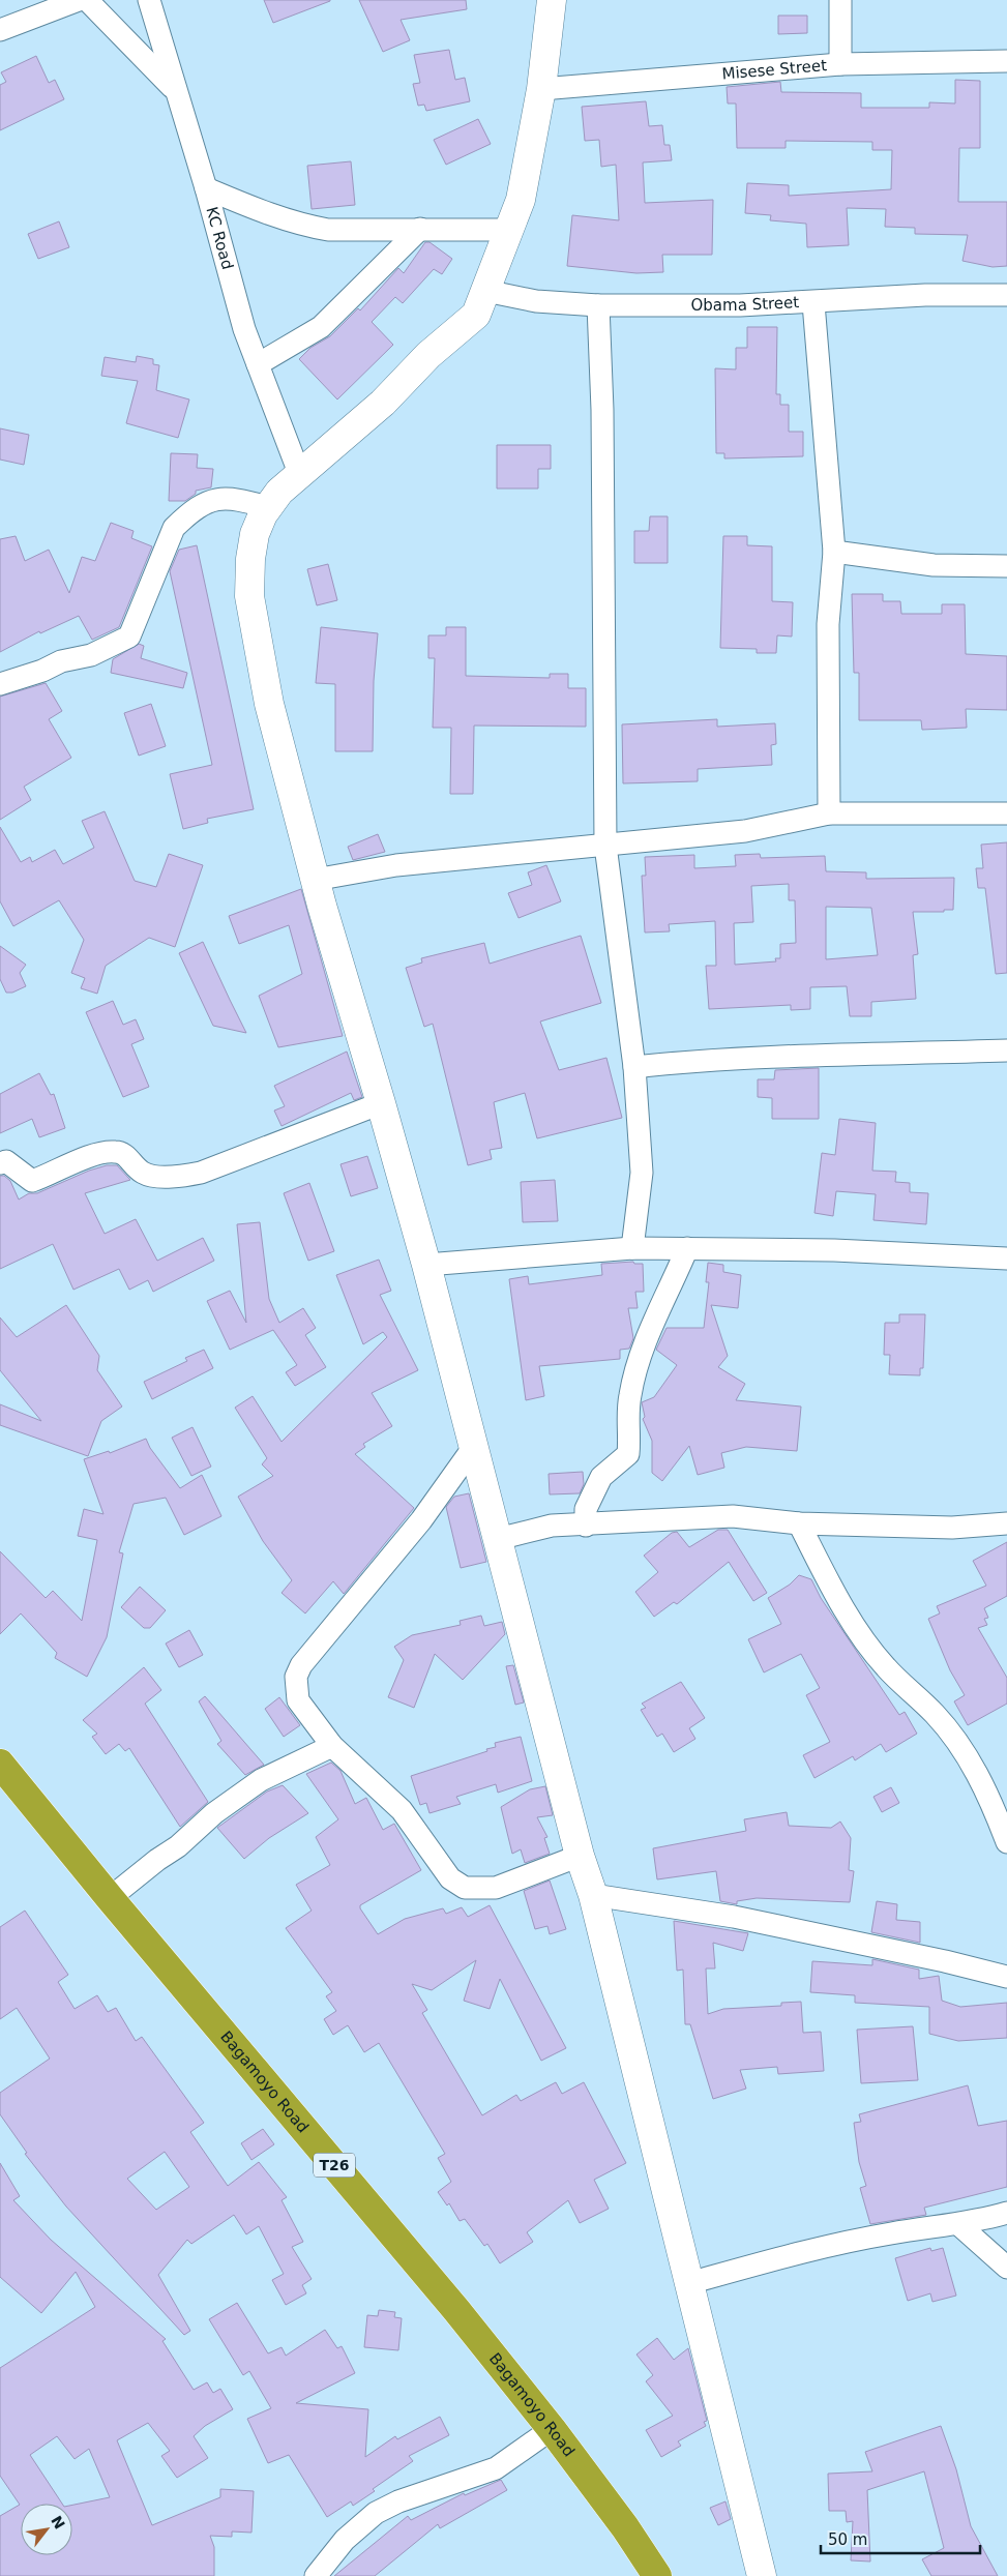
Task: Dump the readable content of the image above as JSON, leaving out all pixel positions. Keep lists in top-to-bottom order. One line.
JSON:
{"streets":{"highway":["Bagamoyo Road","T26"],"street":["Misese Street","KC Road","Obama Street"]},"scale_bar":"50 m","north":"top right"}
